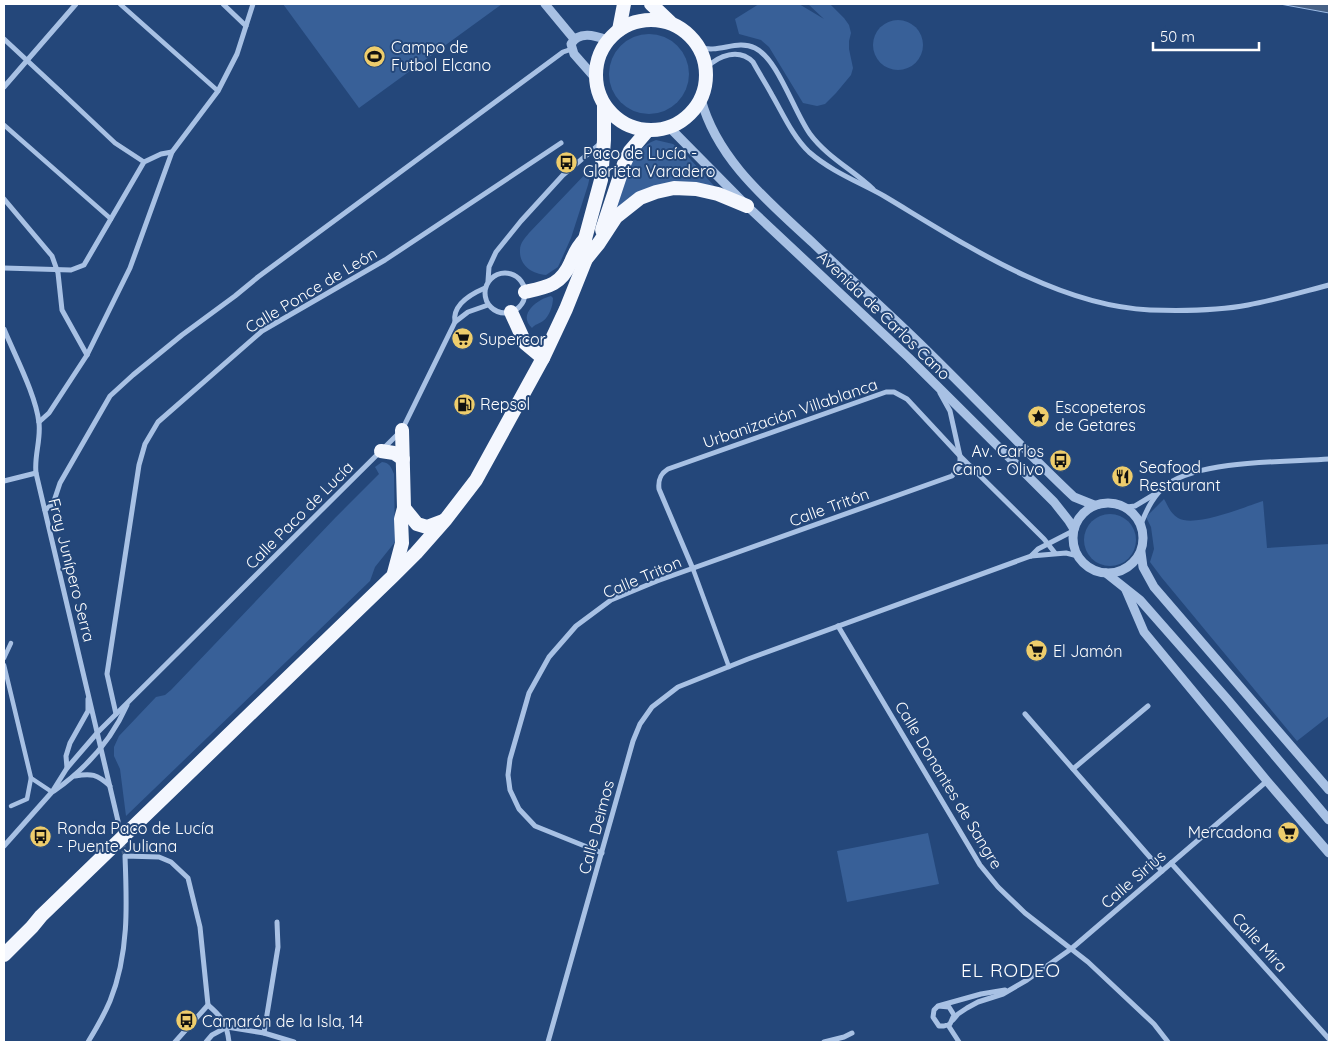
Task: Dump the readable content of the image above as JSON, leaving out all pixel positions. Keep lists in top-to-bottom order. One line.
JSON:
{"streets":{"street":["Calle Ponce de León","Avenida de Carlos Cano","Urbanización Villablanca","Calle Tritón","Calle Paco de Lucía","Fray Junípero Serra","Calle Triton","Calle Donantes de Sangre","Calle Deimos","Calle Sirius","Calle Mira"]},"crossings":[["Calle Ponce de León","Calle Paco de Lucía"],["Calle Ponce de León","Fray Junípero Serra"],["Urbanización Villablanca","Calle Tritón"],["Urbanización Villablanca","Calle Triton"],["Calle Tritón","Calle Triton"],["Calle Paco de Lucía","Fray Junípero Serra"],["Calle Triton","Calle Deimos"],["Calle Donantes de Sangre","Calle Deimos"],["Calle Donantes de Sangre","Calle Sirius"],["Calle Sirius","Calle Mira"]],"districts":["EL RODEO"],"places":{"sports":["Campo de Futbol Elcano"],"bus stop":["Paco de Lucía - Glorieta Varadero","Av. Carlos Cano - Olivo","Ronda Paco de Lucía - Puente Juliana","Camarón de la Isla, 14"],"supermarket":["Supercor","El Jamón","Mercadona"],"fuel station":["Repsol"],"place":["Escopeteros de Getares"],"restaurant":["Seafood Restaurant"]},"scale_bar":"50 m"}
